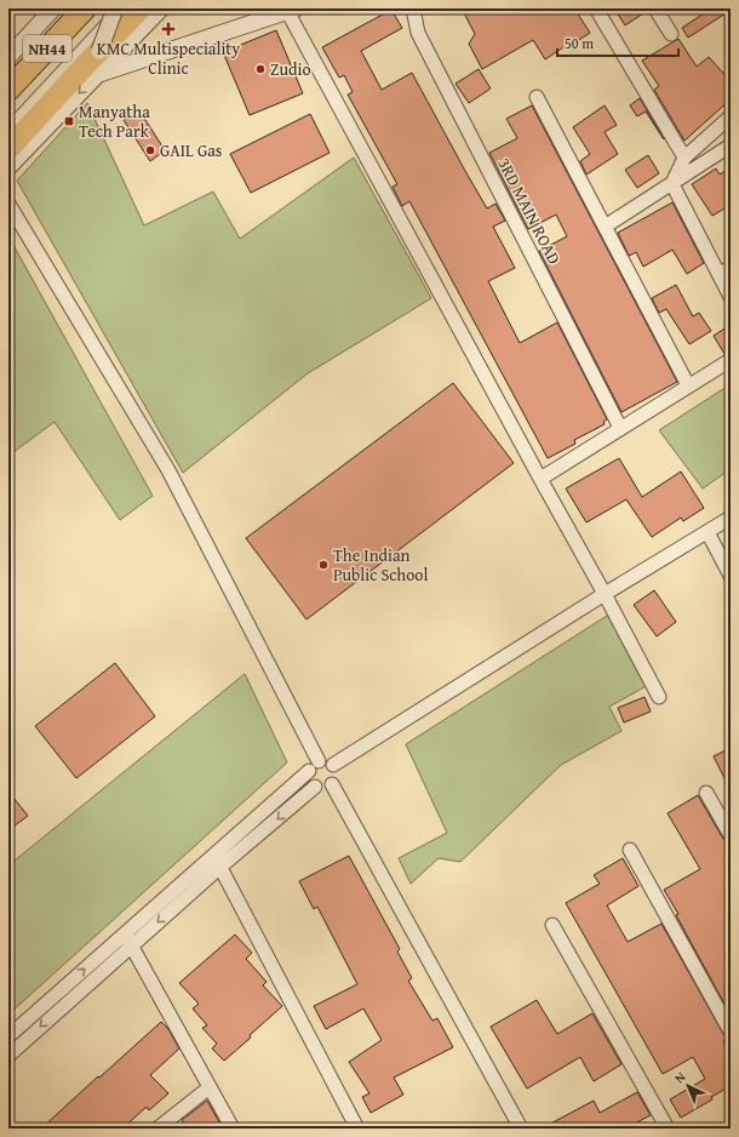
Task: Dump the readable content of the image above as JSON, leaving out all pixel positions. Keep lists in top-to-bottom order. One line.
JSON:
{"streets":{"highway":["NH44"],"street":["3RD MAIN ROAD"]},"places":{"health":["KMC Multispeciality Clinic"],"other":["Zudio","GAIL Gas","The Indian Public School"],"transit":["Manyatha Tech Park"]},"scale_bar":"50 m","north":"top left"}
